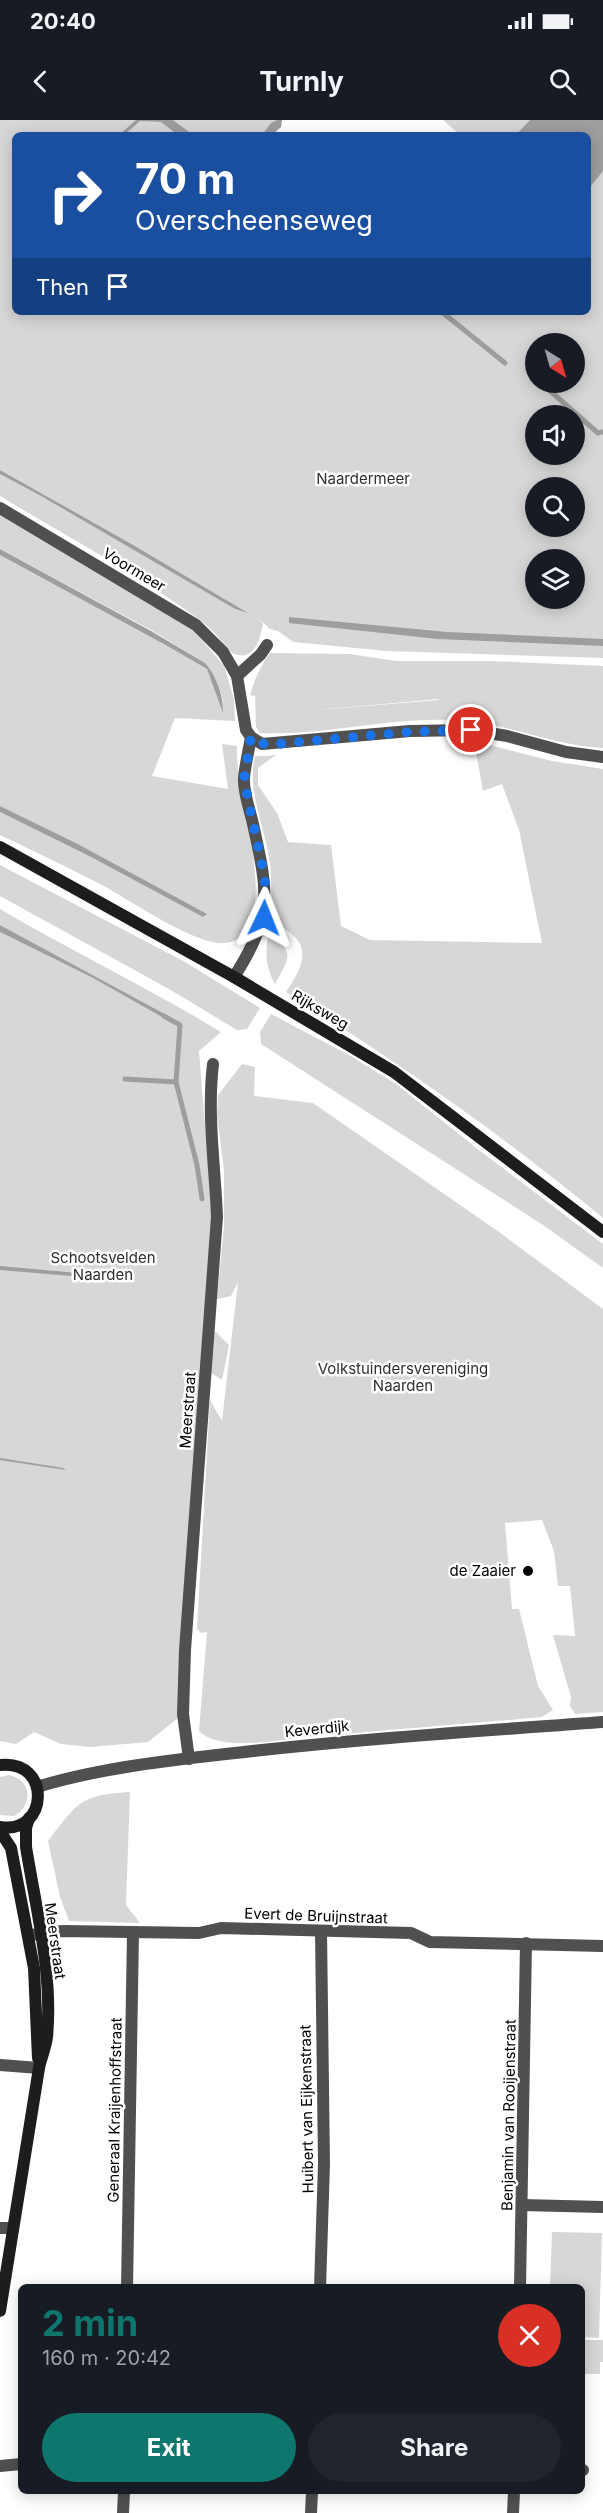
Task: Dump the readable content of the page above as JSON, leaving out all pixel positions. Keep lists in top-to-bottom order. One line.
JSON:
{"streets":{"street":["Voormeer","Rijksweg","Meerstraat","Keverdijk","Evert de Bruijnstraat","Huibert van Eijkenstraat","Generaal Kraijenhoffstraat","Benjamin van Rooijenstraat"]},"crossings":[["Meerstraat","Keverdijk"],["Meerstraat","Evert de Bruijnstraat"],["Evert de Bruijnstraat","Huibert van Eijkenstraat"],["Evert de Bruijnstraat","Generaal Kraijenhoffstraat"],["Evert de Bruijnstraat","Benjamin van Rooijenstraat"]],"parks":["Naardermeer","Schootsvelden Naarden","Volkstuindersvereniging Naarden"],"places":["de Zaaier"],"north":"bottom right","page":{"status":"20:40","header":"Turnly","turn":["70 m","Overscheenseweg"],"then":"Then","heading":["2 min","160 m · 20:42"],"buttons":["Exit","Share"]}}
